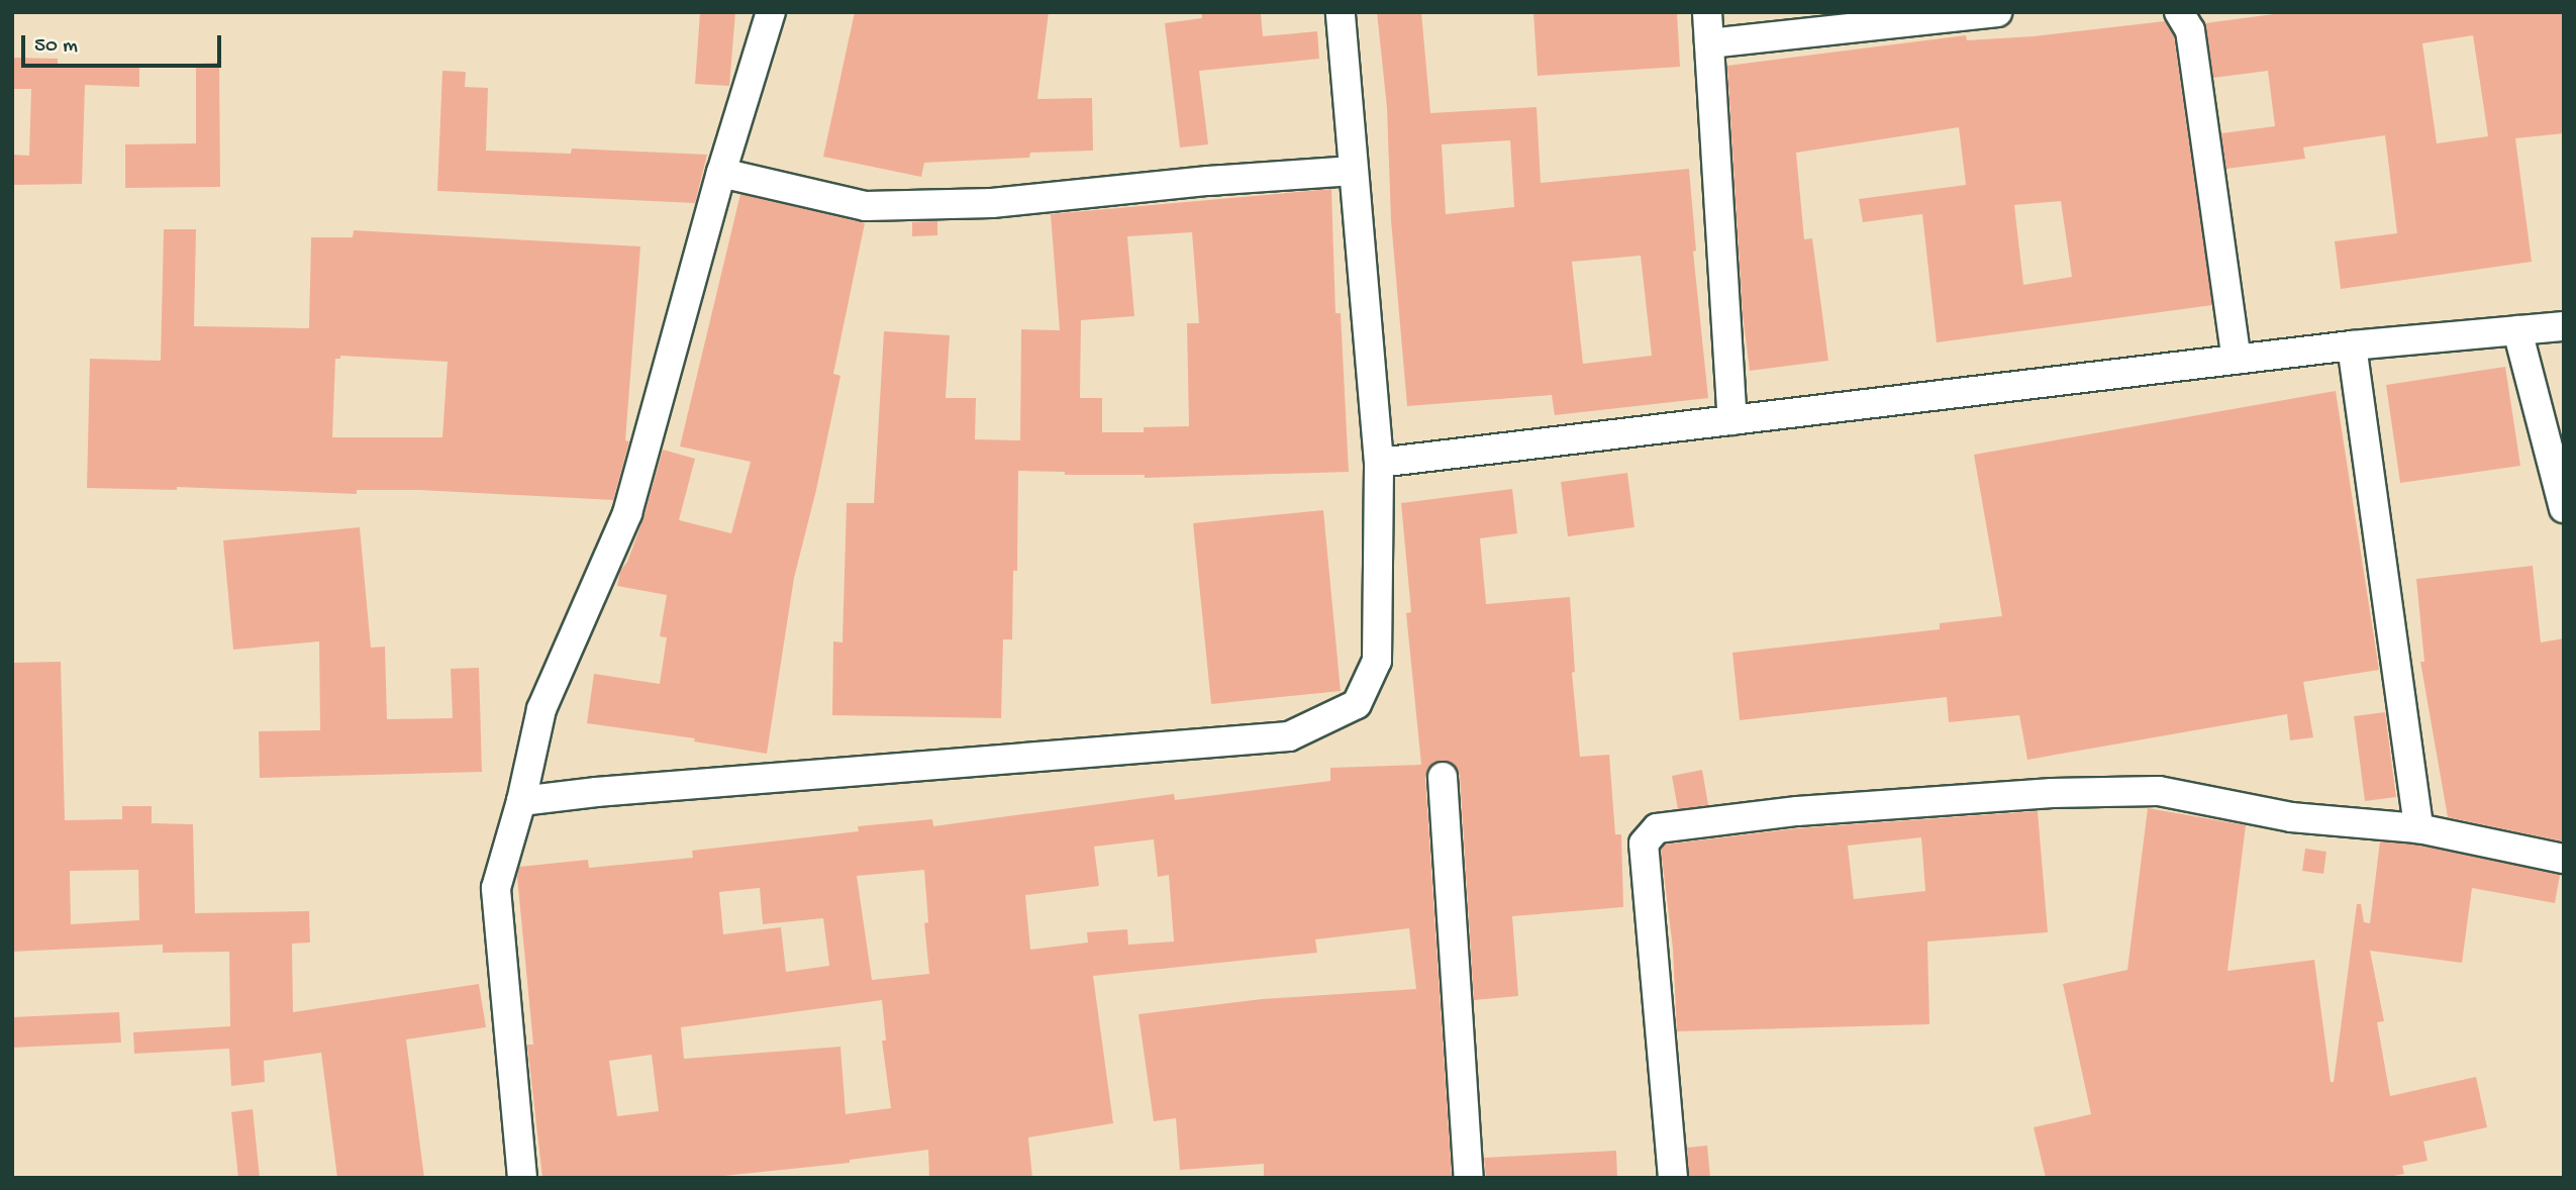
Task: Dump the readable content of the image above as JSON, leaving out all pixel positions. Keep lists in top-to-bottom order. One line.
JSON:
{"scale_bar":"50 m"}
